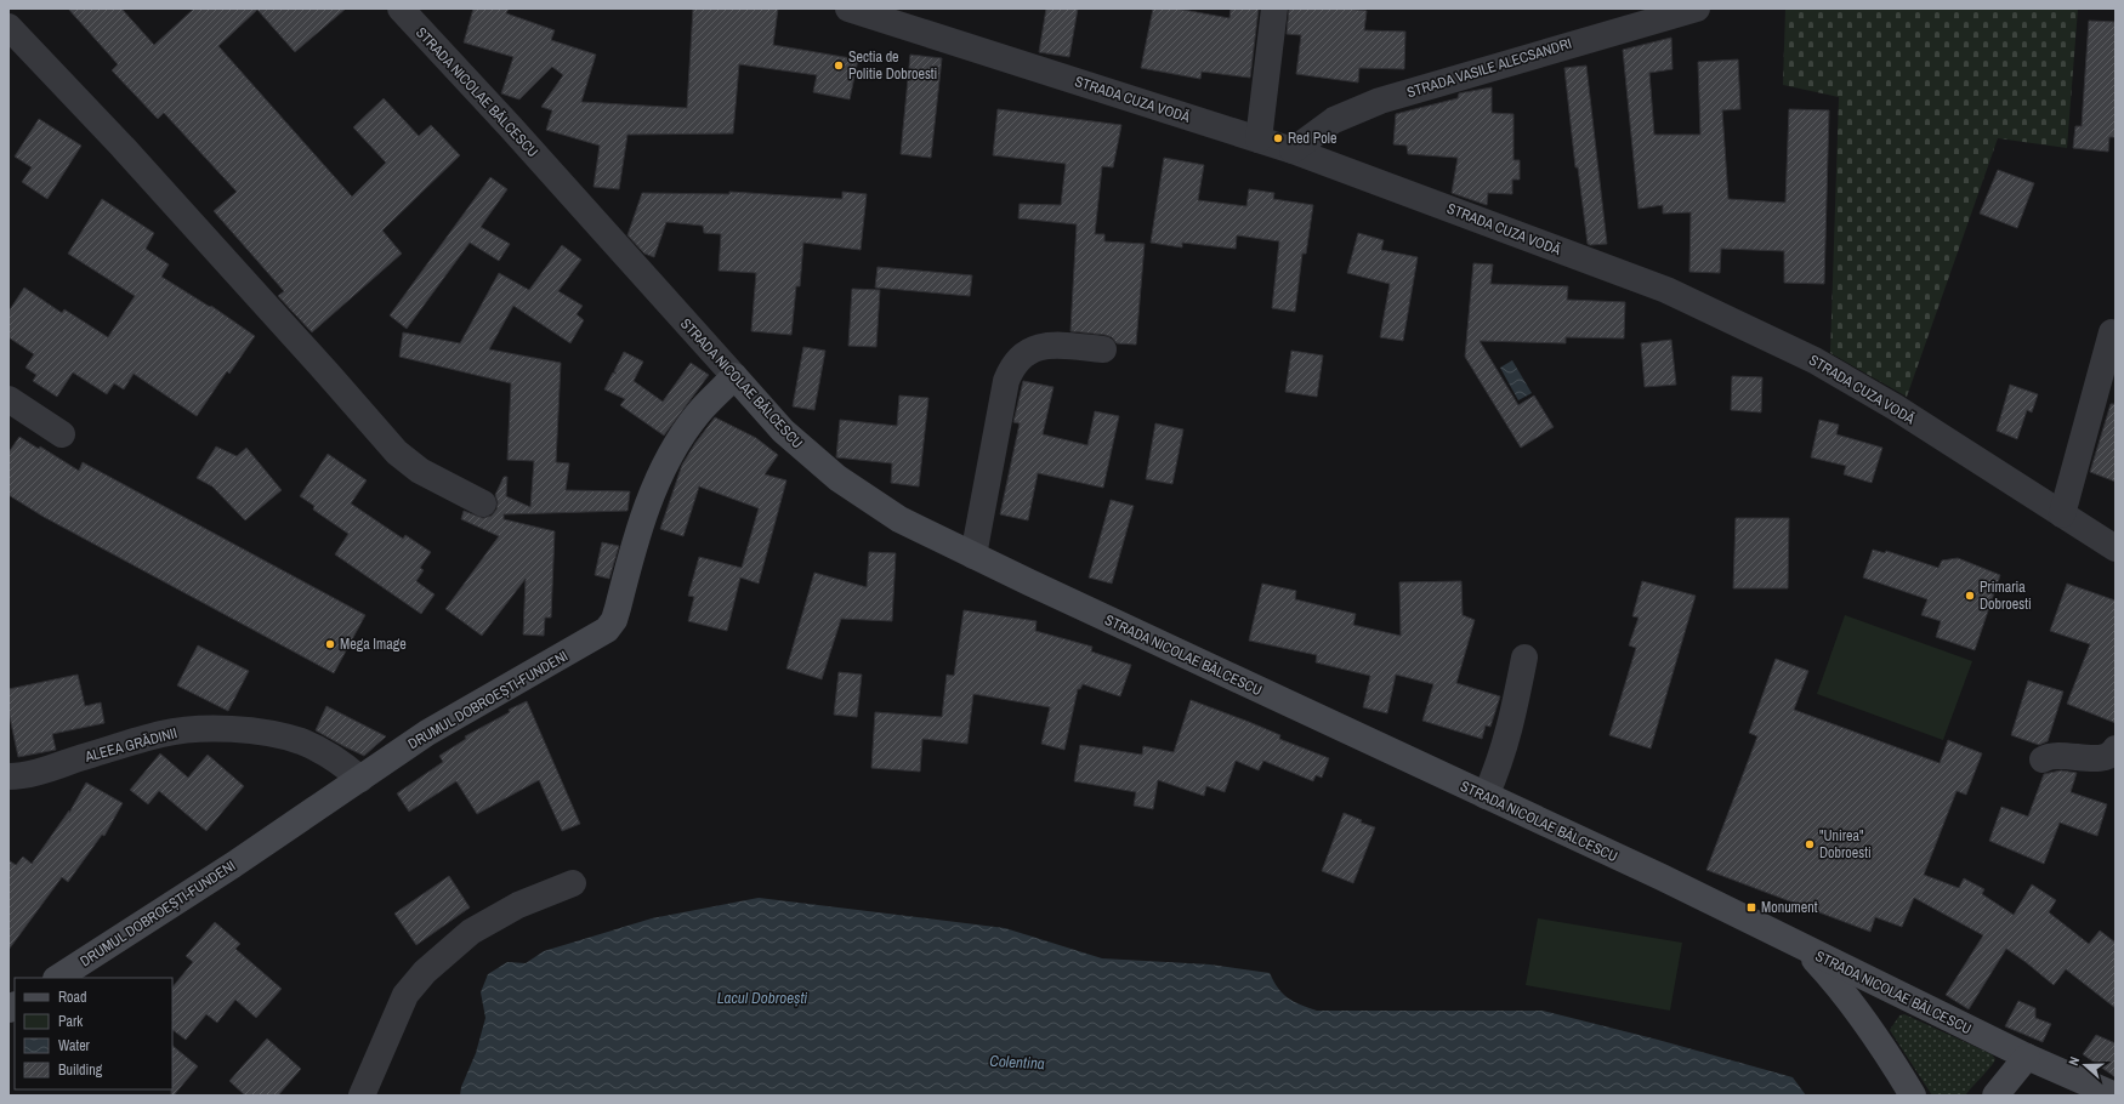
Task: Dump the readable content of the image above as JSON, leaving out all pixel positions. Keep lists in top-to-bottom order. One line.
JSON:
{"streets":{"street":["STRADA VASILE ALECSANDRI","STRADA NICOLAE BĂLCESCU","STRADA CUZA VODĂ","DRUMUL DOBROEȘTI-FUNDENI","ALEEA GRĂDINII"]},"crossings":[["STRADA VASILE ALECSANDRI","STRADA CUZA VODĂ"],["STRADA NICOLAE BĂLCESCU","DRUMUL DOBROEȘTI-FUNDENI"],["DRUMUL DOBROEȘTI-FUNDENI","ALEEA GRĂDINII"]],"water":["Lacul Dobroești","Colentina"],"places":{"other":["Sectia de Politie Dobroesti","Red Pole","Primaria Dobroesti","Mega Image","\"Unirea\" Dobroesti"],"transit":["Monument"]},"legend":["Road","Park","Water","Building"],"north":"left"}
